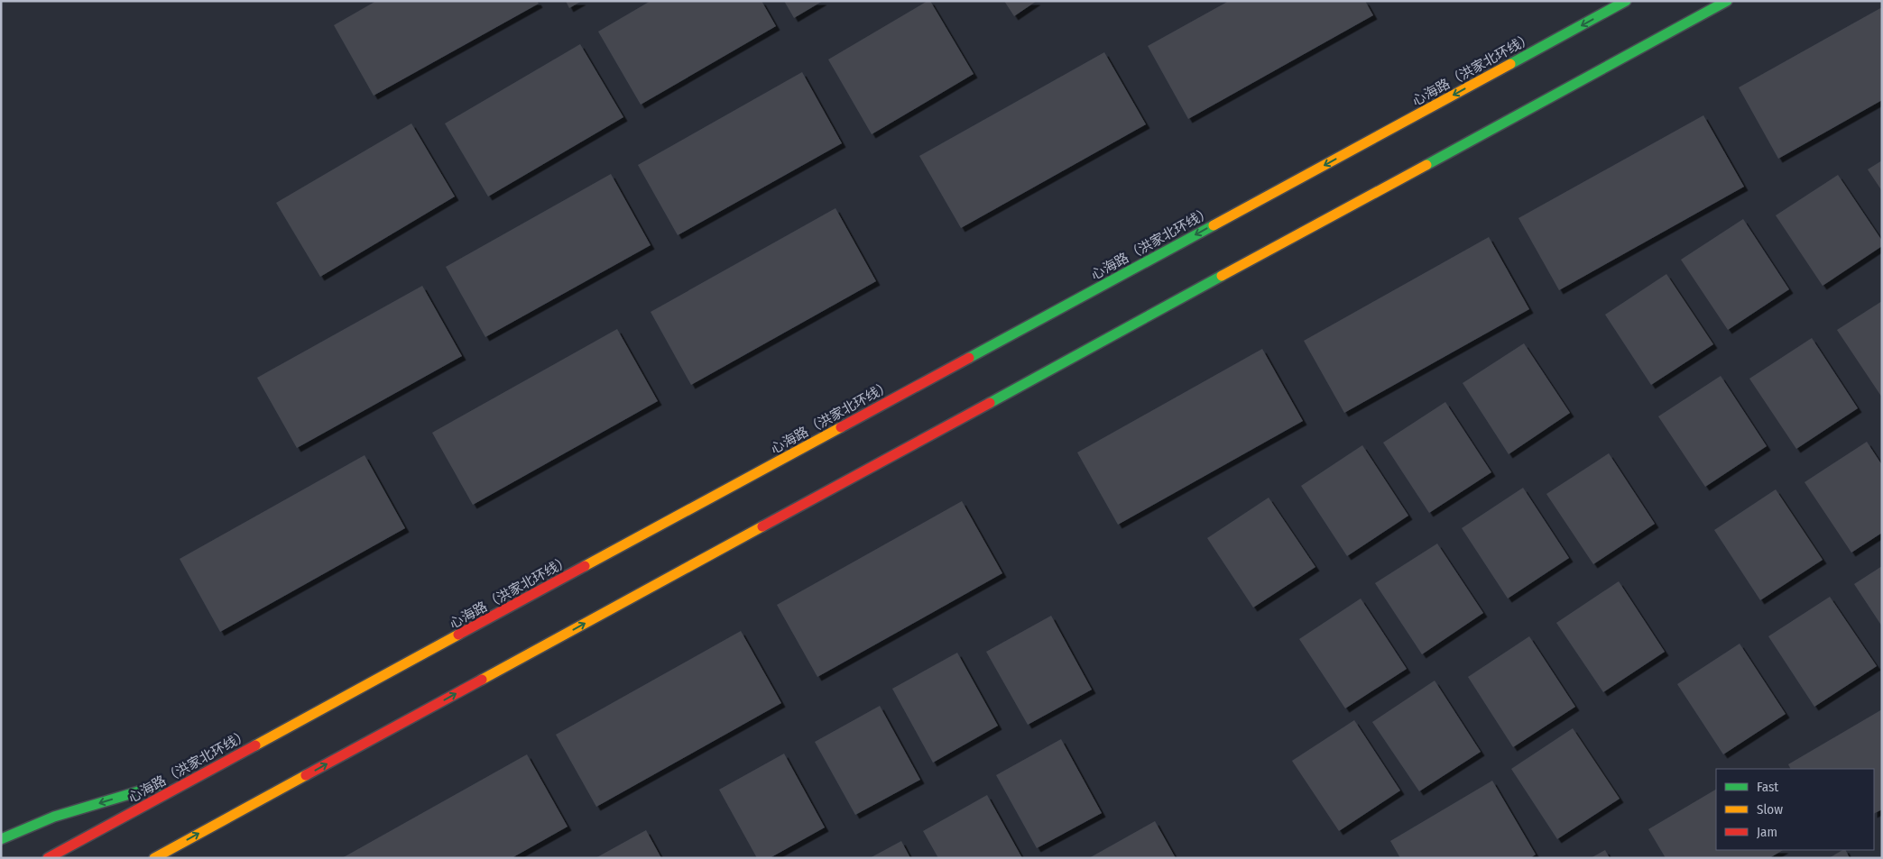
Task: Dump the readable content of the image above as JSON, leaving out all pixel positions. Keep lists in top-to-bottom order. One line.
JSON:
{"streets":{"main road":["心海路（洪家北环线）"]},"legend":["Fast","Slow","Jam"]}
